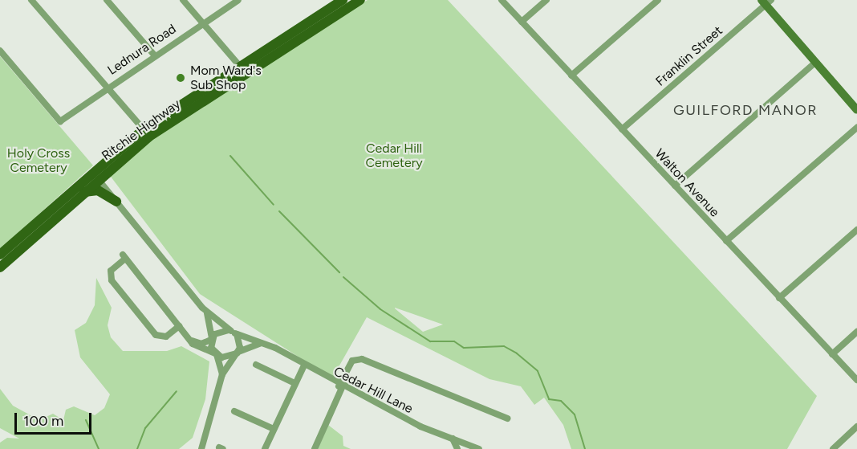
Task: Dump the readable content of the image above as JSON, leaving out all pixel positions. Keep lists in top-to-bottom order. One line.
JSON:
{"streets":{"main road":["Ritchie Highway"],"street":["Lednura Road","Franklin Street","Walton Avenue","Cedar Hill Lane"]},"crossings":[["Franklin Street","Walton Avenue"]],"districts":["GUILFORD MANOR"],"parks":["Cedar Hill Cemetery","Holy Cross Cemetery"],"places":["Mom Ward's Sub Shop"],"scale_bar":"100 m"}
